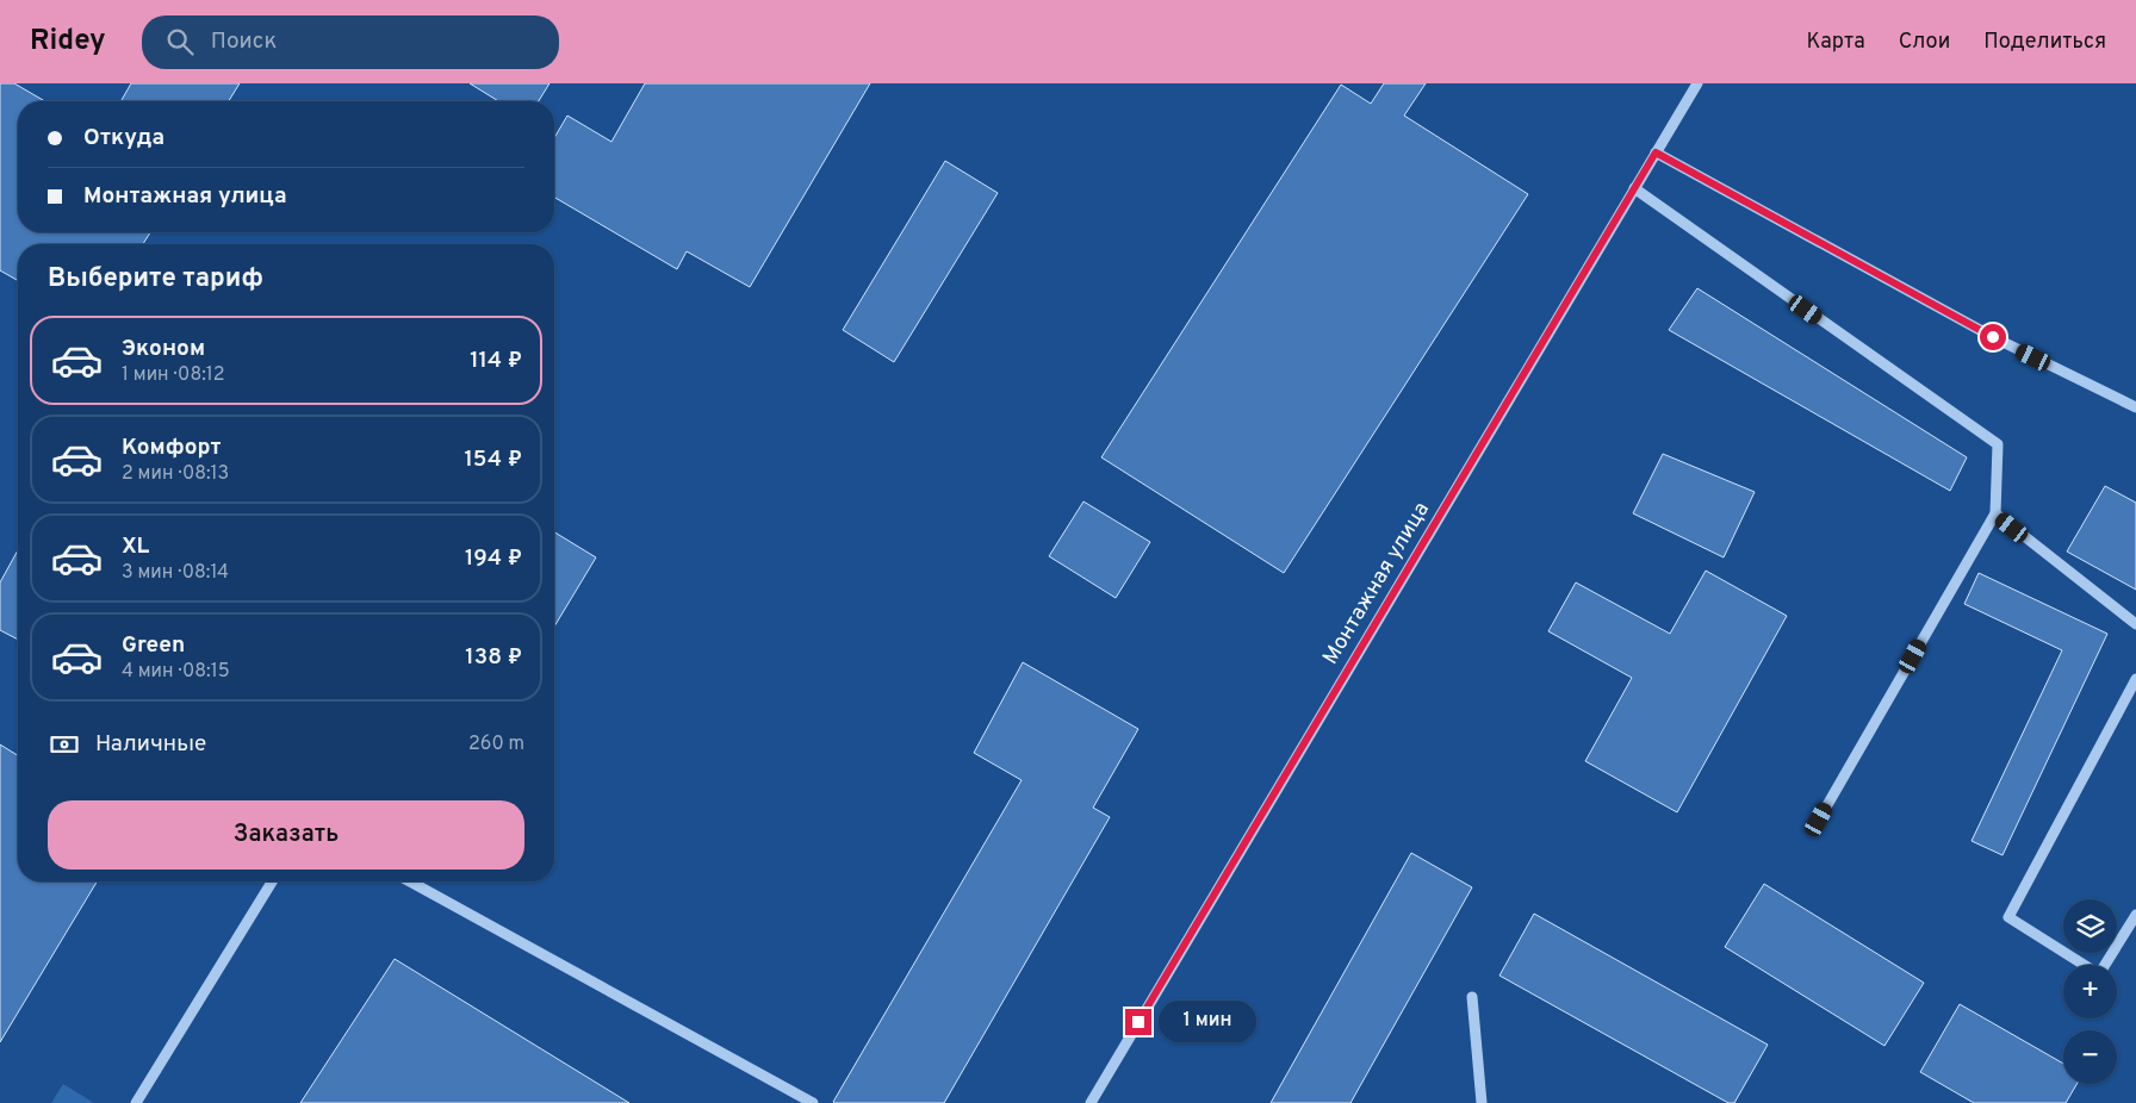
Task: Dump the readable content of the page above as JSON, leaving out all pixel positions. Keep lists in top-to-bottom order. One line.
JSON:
{"streets":{"street":["Монтажная улица"]},"page":{"header":"Ridey","search":"Поиск","nav":["Карта","Слои","Поделиться"],"banner":["Откуда","Монтажная улица"],"heading":"Выберите тариф","list":[{"name":"Эконом","note":"1 мин · 08:12","value":"114 ₽"},{"name":"Комфорт","note":"2 мин · 08:13","value":"154 ₽"},{"name":"XL","note":"3 мин · 08:14","value":"194 ₽"},{"name":"Green","note":"4 мин · 08:15","value":"138 ₽"}],"pay":["Наличные","260 m"],"buttons":"Заказать","map_buttons":["+","−"],"bubble":"1 мин"}}
